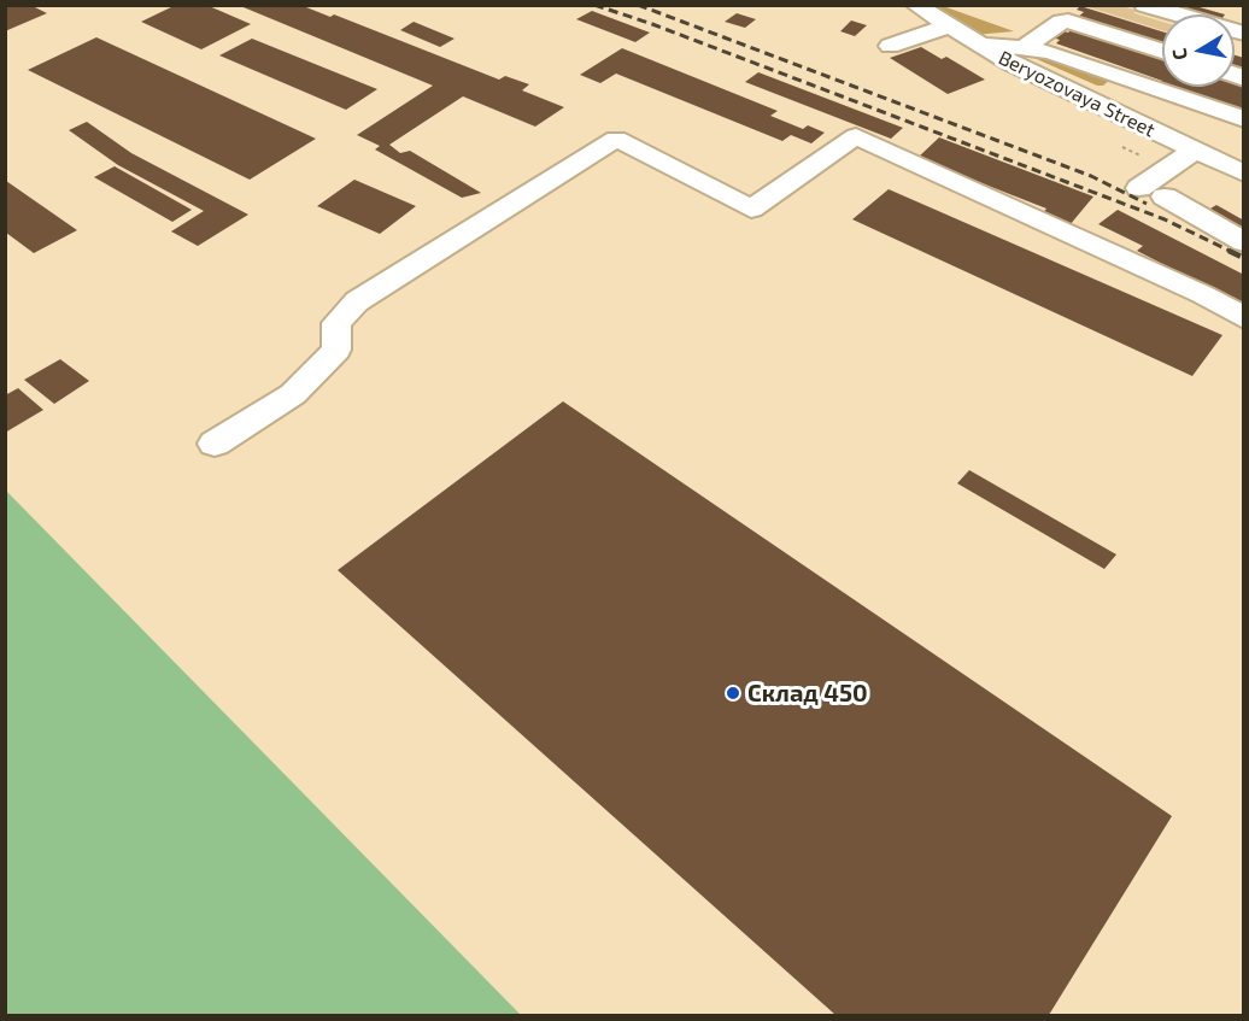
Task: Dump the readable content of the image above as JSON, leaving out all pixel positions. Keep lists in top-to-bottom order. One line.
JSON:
{"streets":{"street":["Beryozovaya Street"]},"places":["Склад 450"],"north":"left"}
